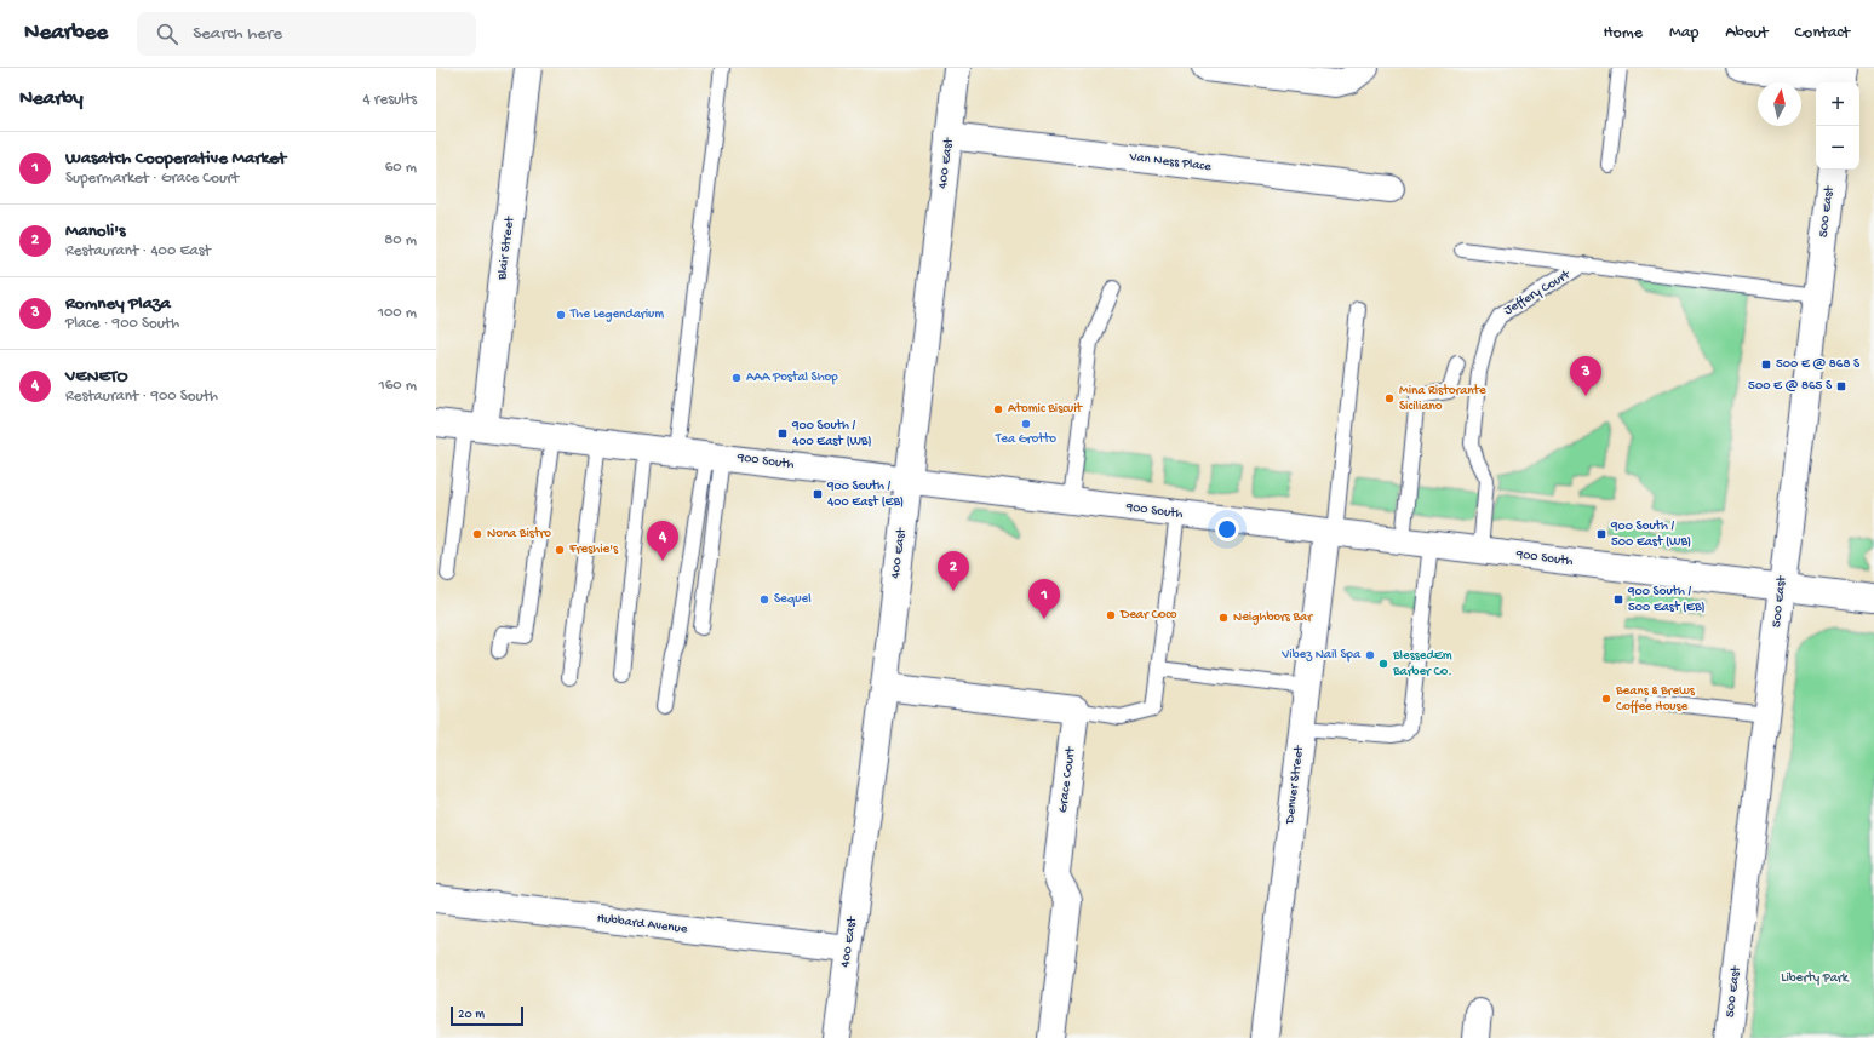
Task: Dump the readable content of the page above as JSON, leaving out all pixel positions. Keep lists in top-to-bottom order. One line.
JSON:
{"streets":{"street":["Van Ness Place","400 East","500 East","Blair Street","900 South","Grace Court","Denver Street","Hubbard Avenue"],"lane":["Jeffery Court"]},"crossings":[["Van Ness Place","400 East"],["400 East","900 South"],["400 East","Hubbard Avenue"],["500 East","900 South"],["Blair Street","900 South"],["Jeffery Court","900 South"],["900 South","Denver Street"]],"parks":["Liberty Park"],"places":{"other":["The Legendarium","AAA Postal Shop","Mina Ristorante Siciliano","Atomic Biscuit","Tea Grotto","Nona Bistro","Freshie's","Sequel","Dear Coco","Neighbors Bar","Vibez Nail Spa","BlessedEm Barber Co.","Beans & Brews Coffee House"],"transit":["500 E @ 868 S","500 E @ 865 S","900 South / 400 East (WB)","900 South / 400 East (EB)","900 South / 500 East (WB)","900 South / 500 East (EB)"]},"scale_bar":"20 m","north":"top","page":{"header":"Nearbee","search":"Search here","nav":["Home","Map","About","Contact"],"heading":["Nearby","4 results"],"map_buttons":["+","−"],"list":[{"mark":"1","name":"Wasatch Cooperative Market","note":"Supermarket · Grace Court","value":"60 m"},{"mark":"2","name":"Manoli's","note":"Restaurant · 400 East","value":"80 m"},{"mark":"3","name":"Romney Plaza","note":"Place · 900 South","value":"100 m"},{"mark":"4","name":"VENETO","note":"Restaurant · 900 South","value":"160 m"}],"pins":["3","4","2","1"],"scale":"20 m"}}
